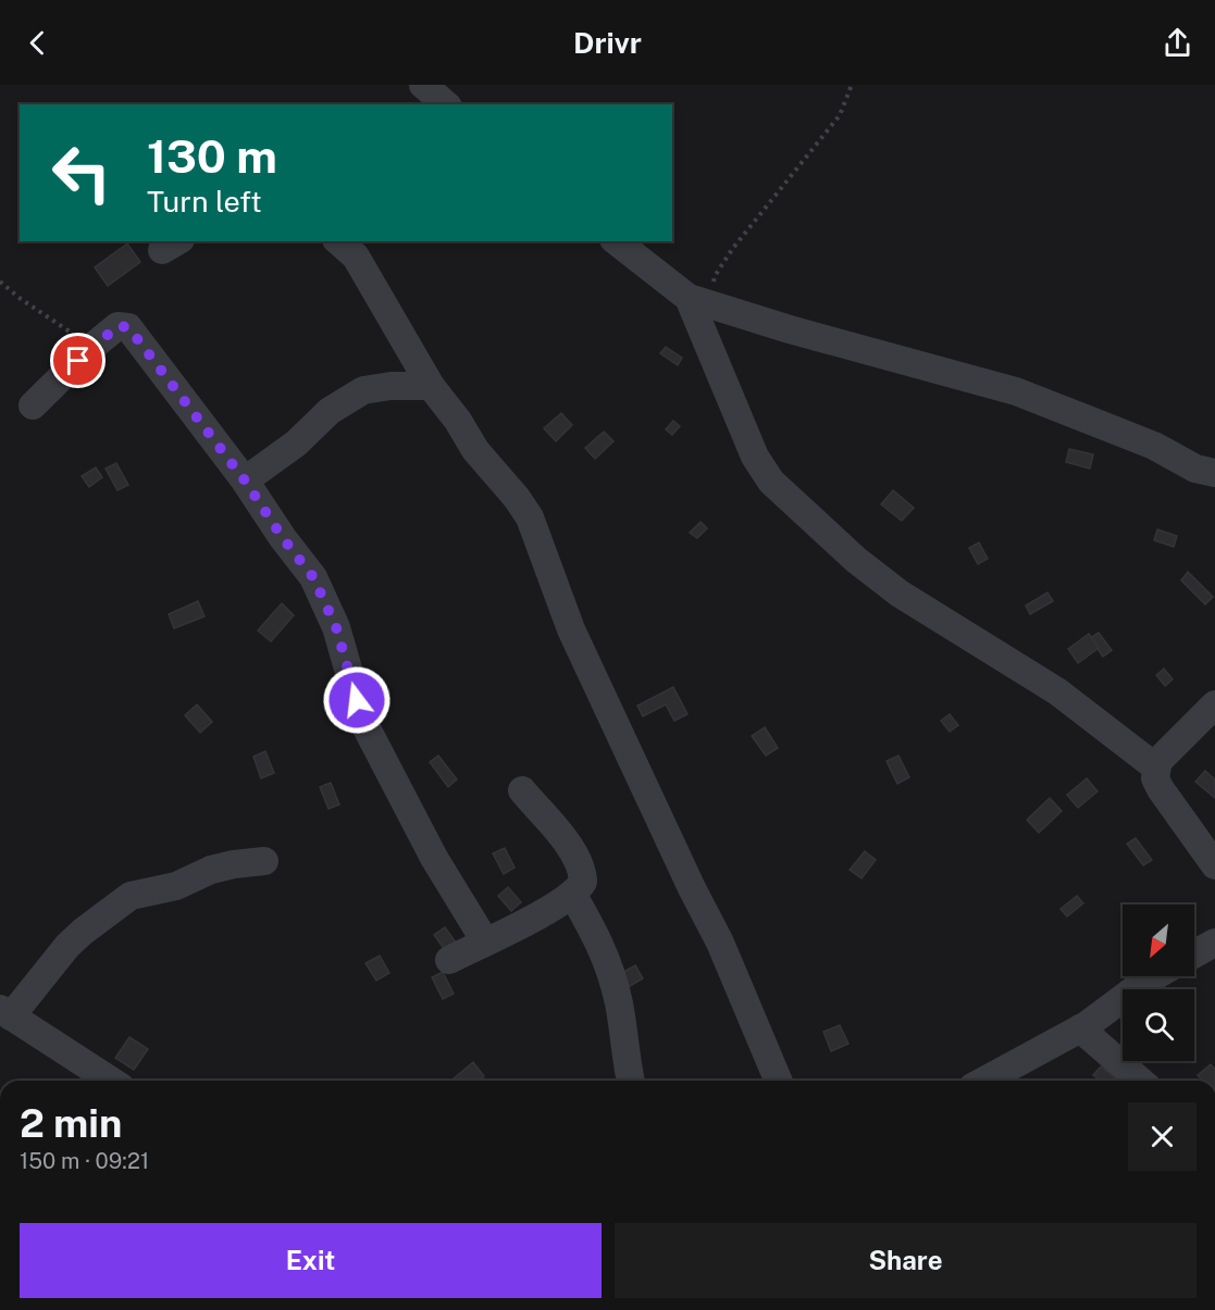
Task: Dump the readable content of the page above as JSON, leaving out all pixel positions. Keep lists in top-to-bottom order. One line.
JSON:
{"north":"bottom left","page":{"header":"Drivr","turn":["130 m","Turn left"],"heading":["2 min","150 m · 09:21"],"buttons":["Exit","Share"]}}
